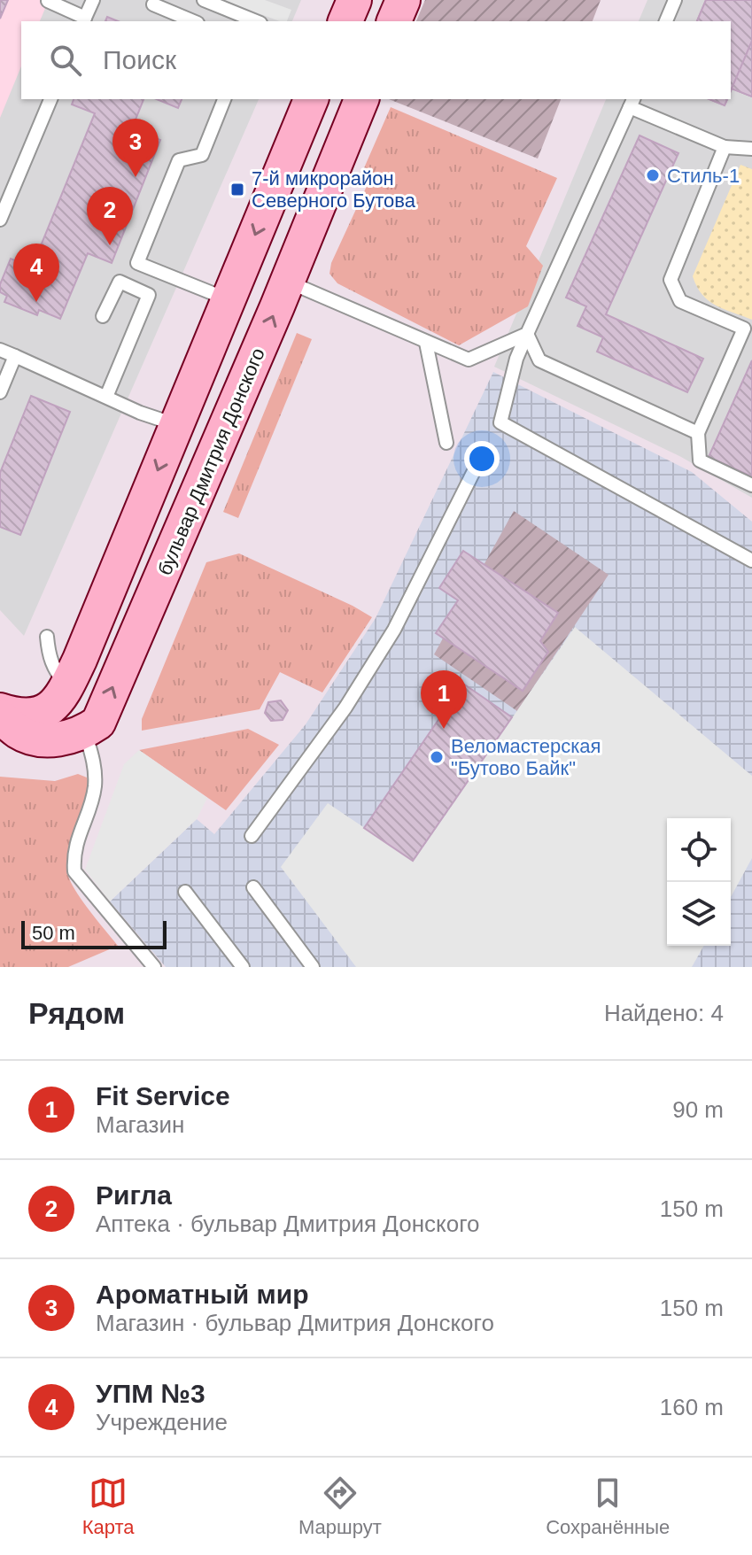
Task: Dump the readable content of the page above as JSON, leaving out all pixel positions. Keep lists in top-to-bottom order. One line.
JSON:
{"streets":{"street":["бульвар Дмитрия Донского"]},"places":{"other":["Стиль-1","Веломастерская \"Бутово Байк\""],"transit":["7-й микрорайон Северного Бутова"]},"scale_bar":"50 m","page":{"search":"Поиск","pins":["3","2","4","1"],"scale":"50 m","heading":["Рядом","Найдено: 4"],"list":[{"mark":"1","name":"Fit Service","note":"Магазин","value":"90 m"},{"mark":"2","name":"Ригла","note":"Аптека · бульвар Дмитрия Донского","value":"150 m"},{"mark":"3","name":"Ароматный мир","note":"Магазин · бульвар Дмитрия Донского","value":"150 m"},{"mark":"4","name":"УПМ №3","note":"Учреждение","value":"160 m"}],"nav":["Карта","Маршрут","Сохранённые"]}}
